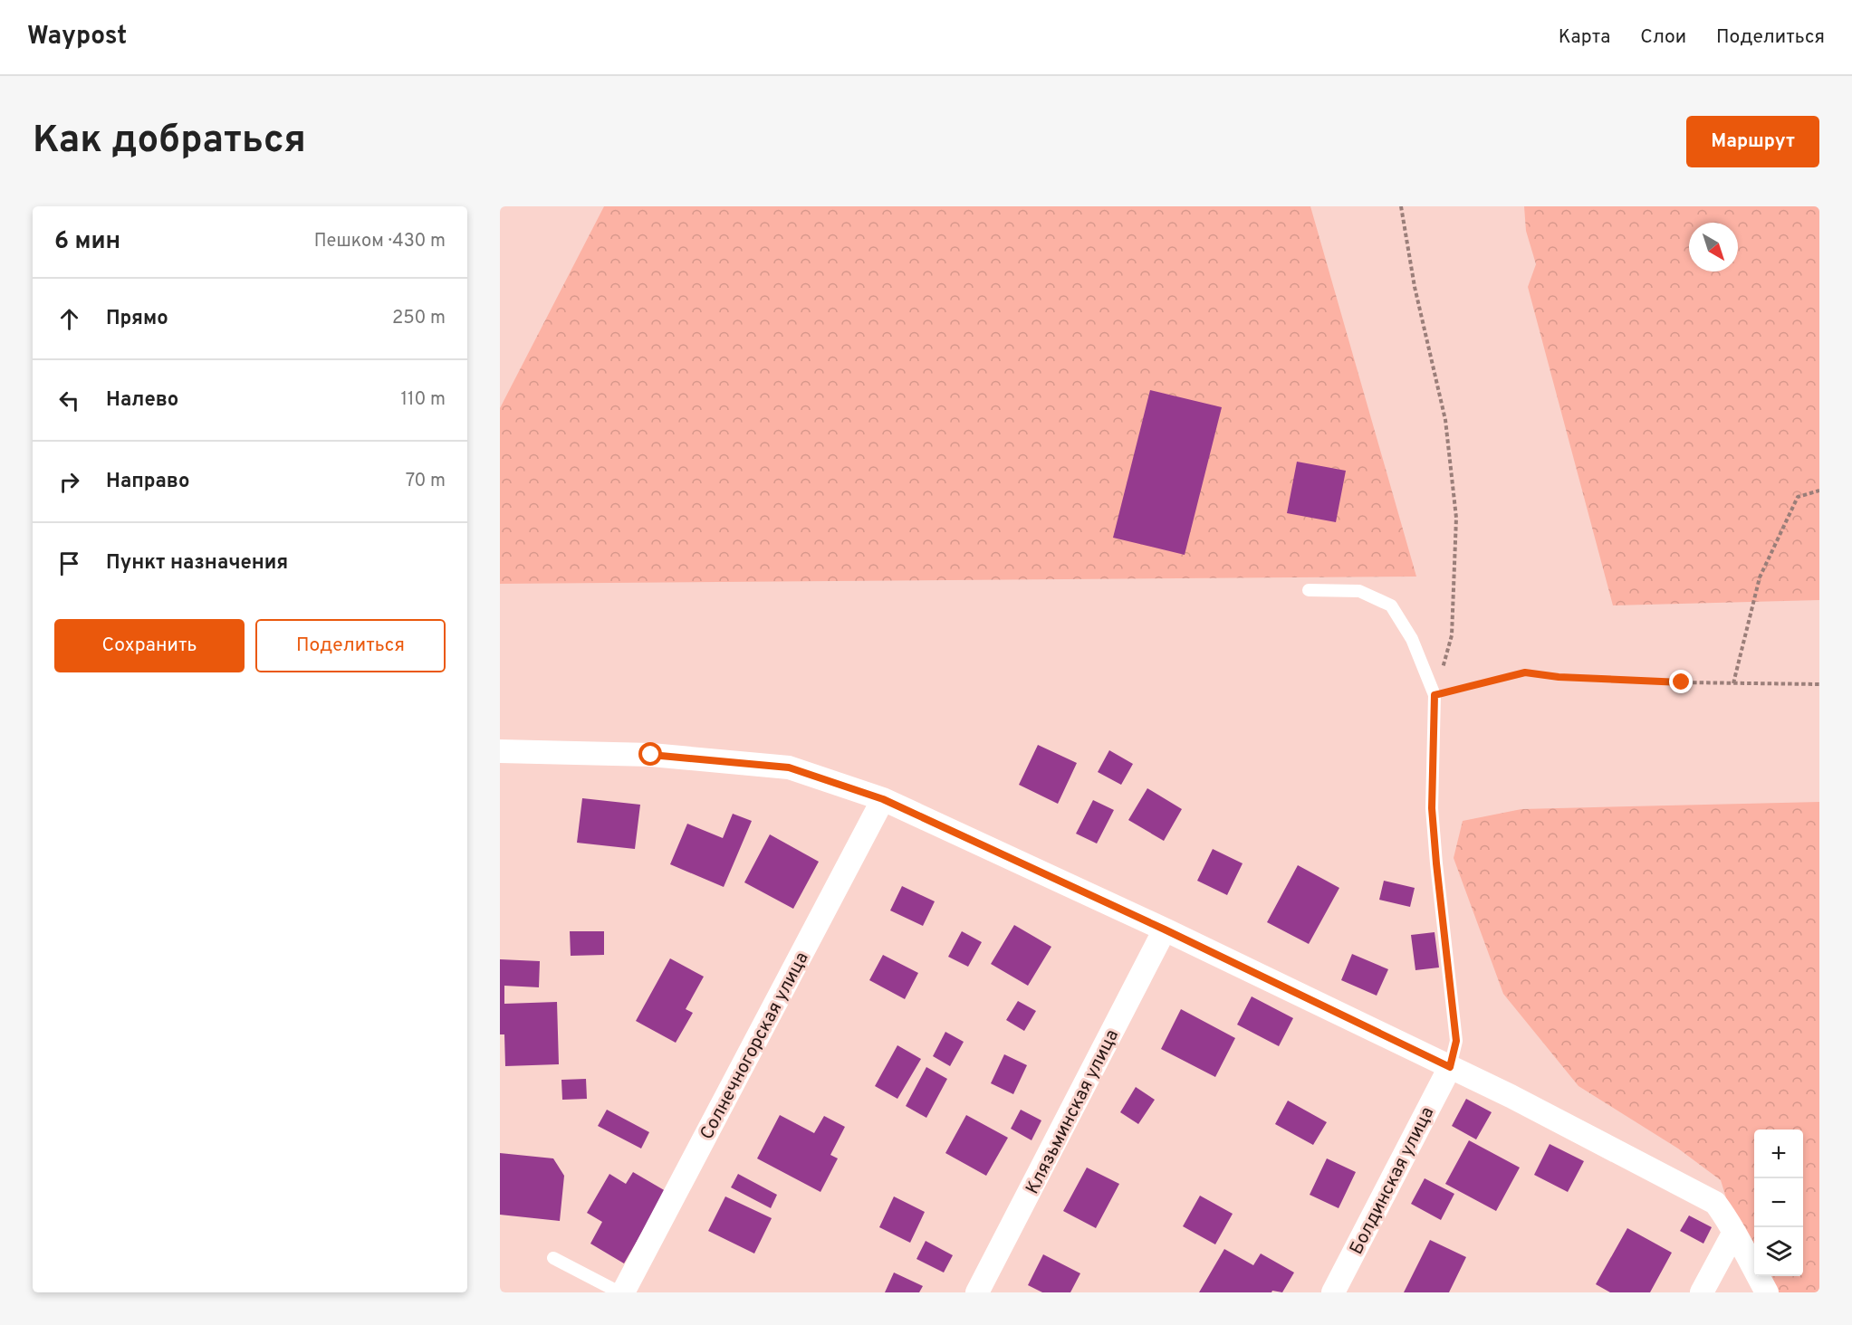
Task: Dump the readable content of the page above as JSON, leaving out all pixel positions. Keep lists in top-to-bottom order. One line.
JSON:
{"streets":{"street":["Солнечногорская улица","Клязьминская улица","Болдинская улица"]},"north":"bottom right","page":{"header":"Waypost","nav":["Карта","Слои","Поделиться"],"buttons":["Маршрут",["Сохранить","Поделиться"]],"title":"Как добраться","heading":["6 мин","Пешком · 430 m"],"list":[["Прямо","250 m"],["Налево","110 m"],["Направо","70 m"],"Пункт назначения"],"map_buttons":["+","−"]}}
